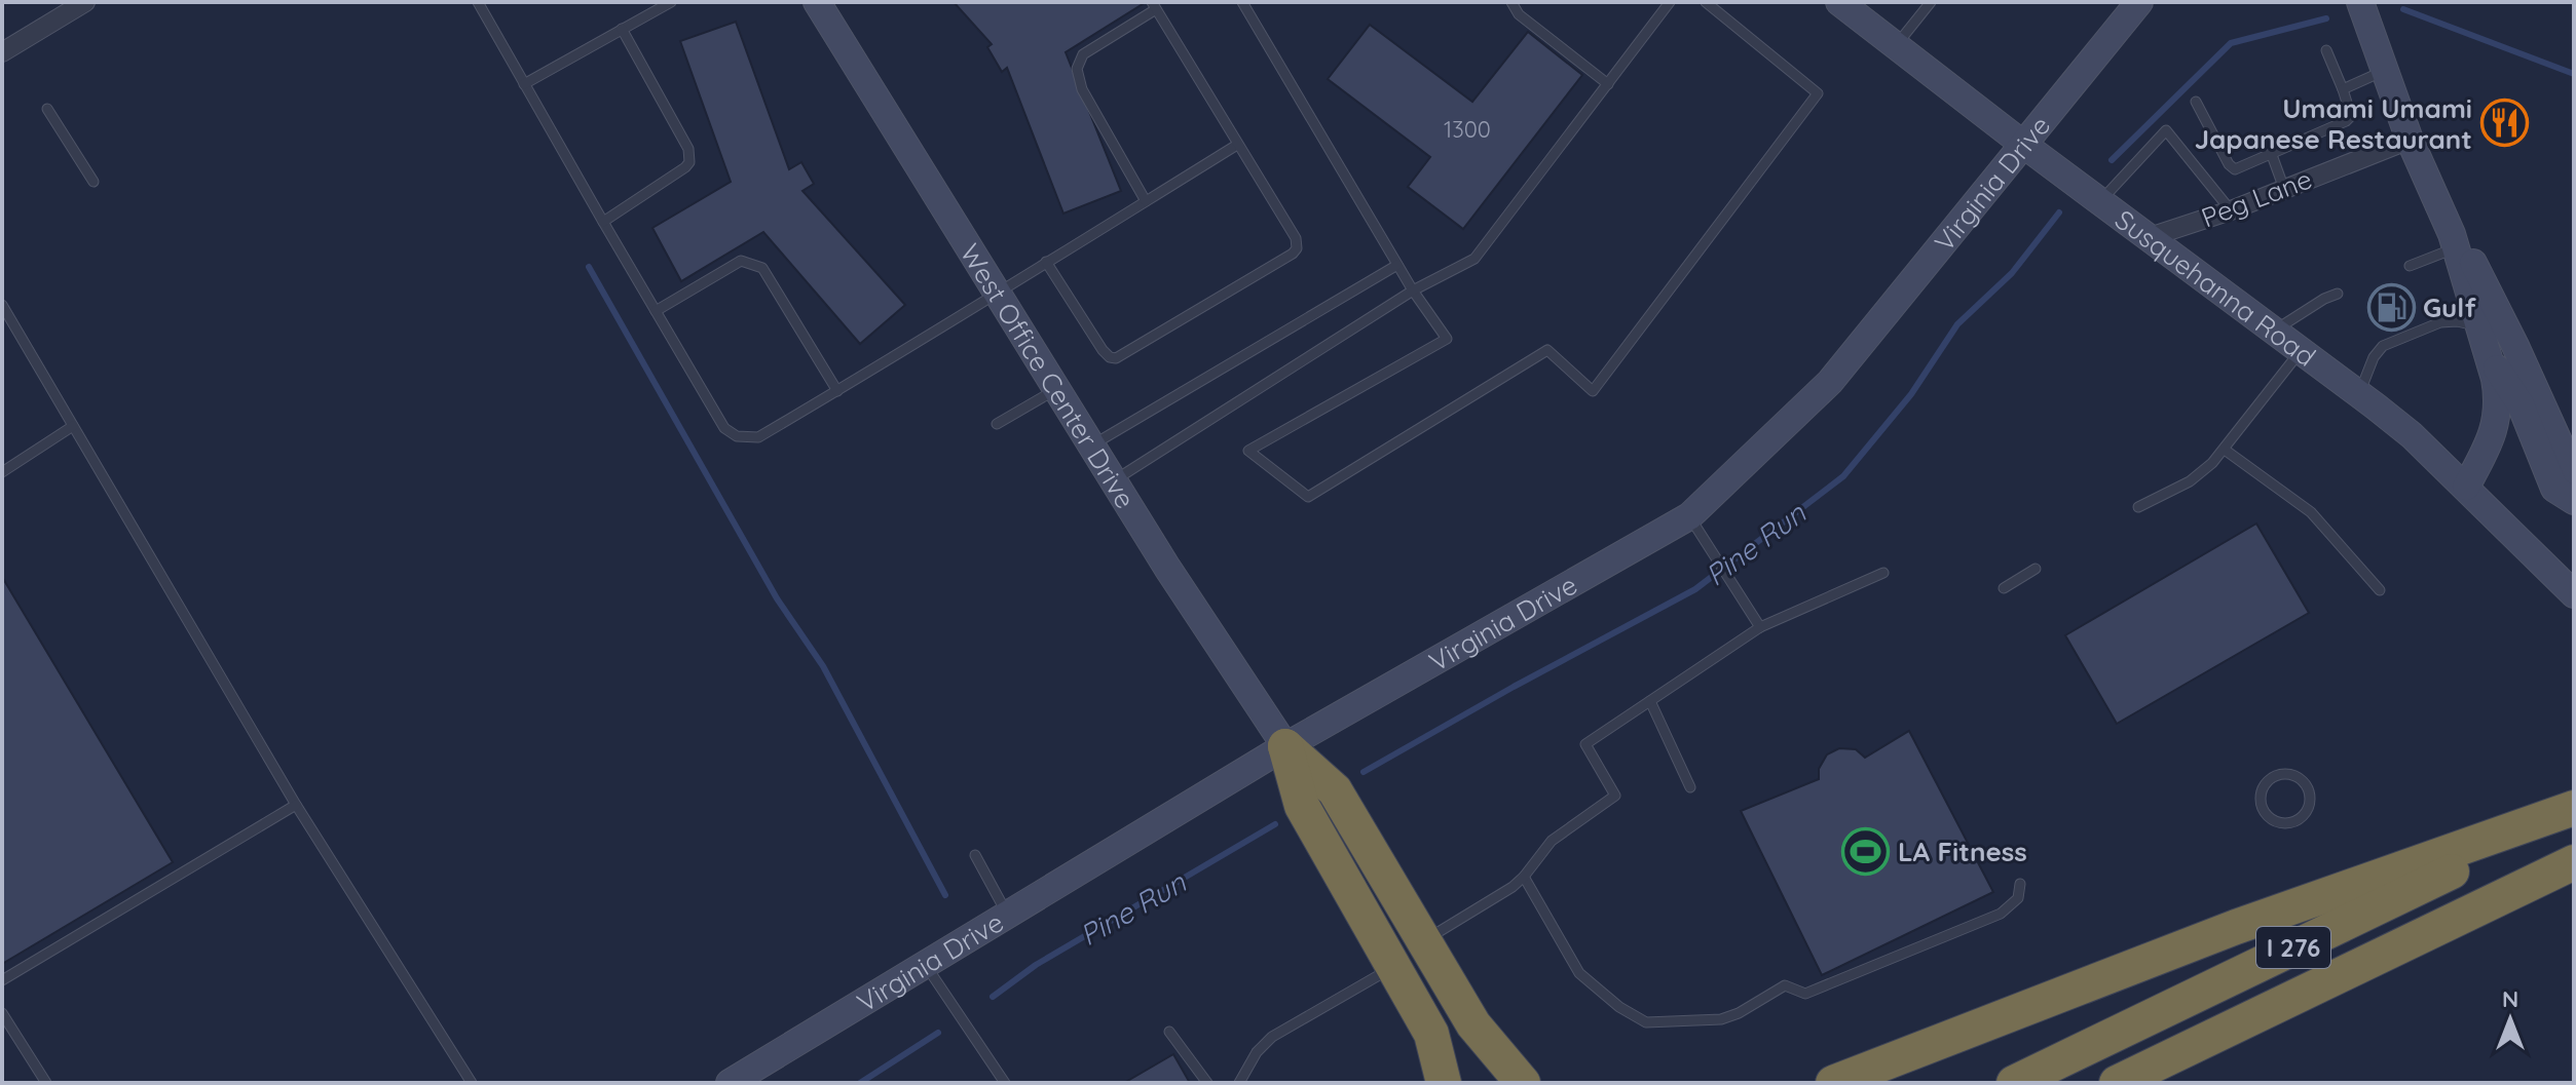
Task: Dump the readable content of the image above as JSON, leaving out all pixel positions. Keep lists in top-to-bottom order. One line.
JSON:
{"streets":{"highway":["I 276"],"main road":["Virginia Drive","Susquehanna Road","West Office Center Drive"],"street":["Peg Lane"]},"crossings":[["Virginia Drive","Susquehanna Road"],["Virginia Drive","West Office Center Drive"],["Peg Lane","Susquehanna Road"]],"water":["Pine Run"],"places":{"restaurant":["Umami Umami Japanese Restaurant"],"fuel station":["Gulf"],"sports":["LA Fitness"]},"house_numbers":["1300"],"north":"top"}
